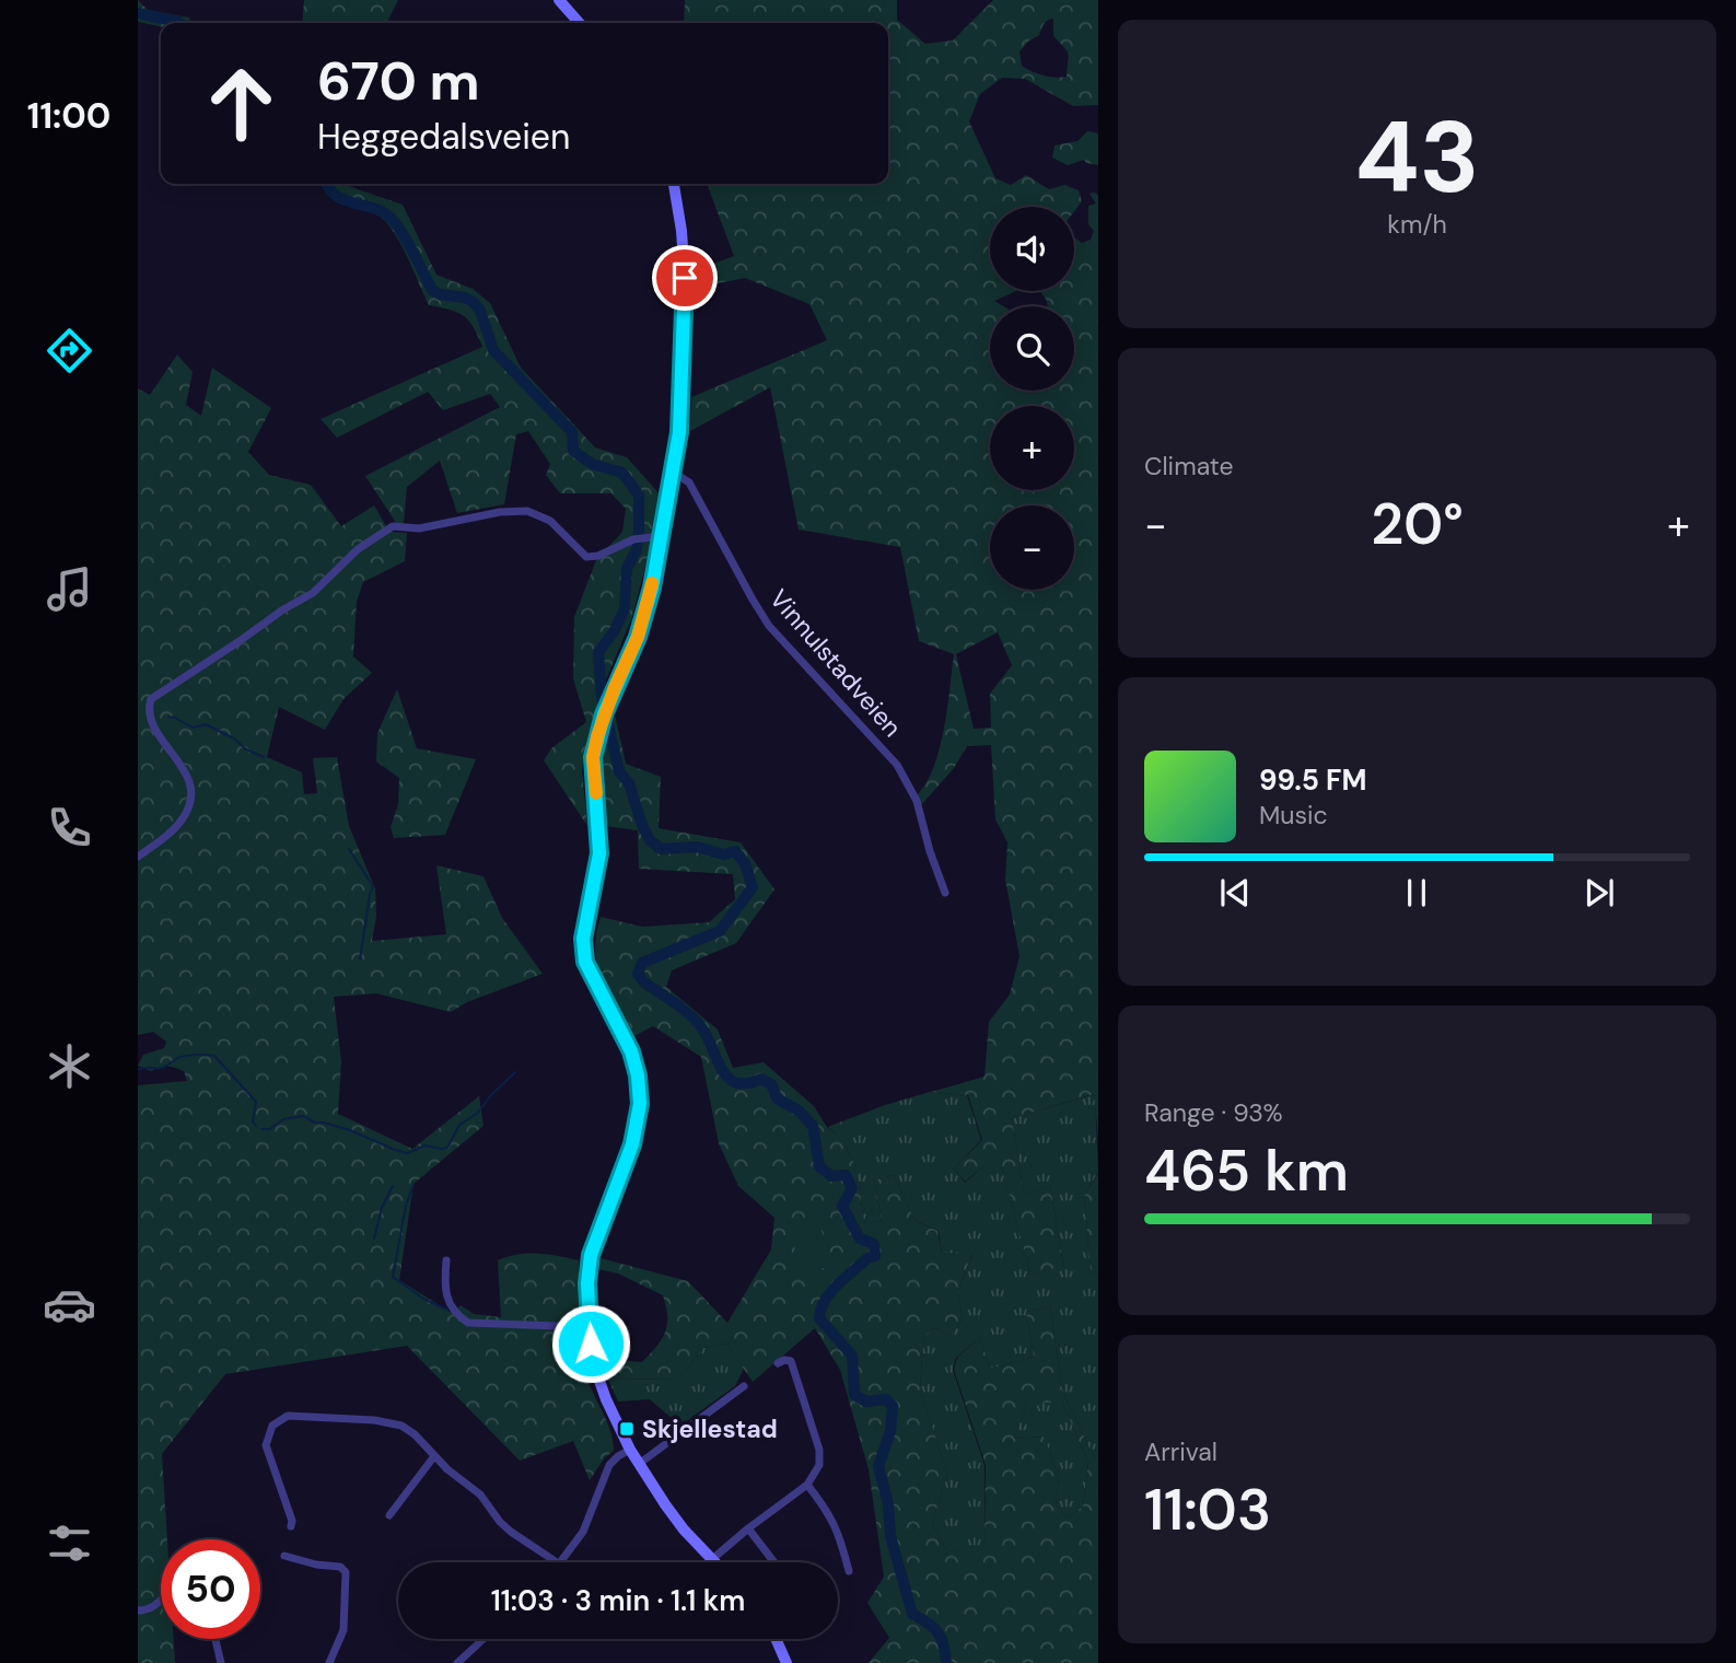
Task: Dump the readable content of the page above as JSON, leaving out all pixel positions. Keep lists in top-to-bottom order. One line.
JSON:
{"streets":{"street":["Vinnulstadveien"]},"places":{"transit":["Skjellestad"]},"page":{"tabs":"11:00","tile":[["43","km/h"],"Climate",["Range · 93%","465 km"],["Arrival","11:03"]],"turn":["670 m","Heggedalsveien"],"map_buttons":["+","−"],"heat":["−","20°","+"],"song":["99.5 FM","Music"],"limit":"50","trip":"11:03 · 3 min · 1.1 km"}}
